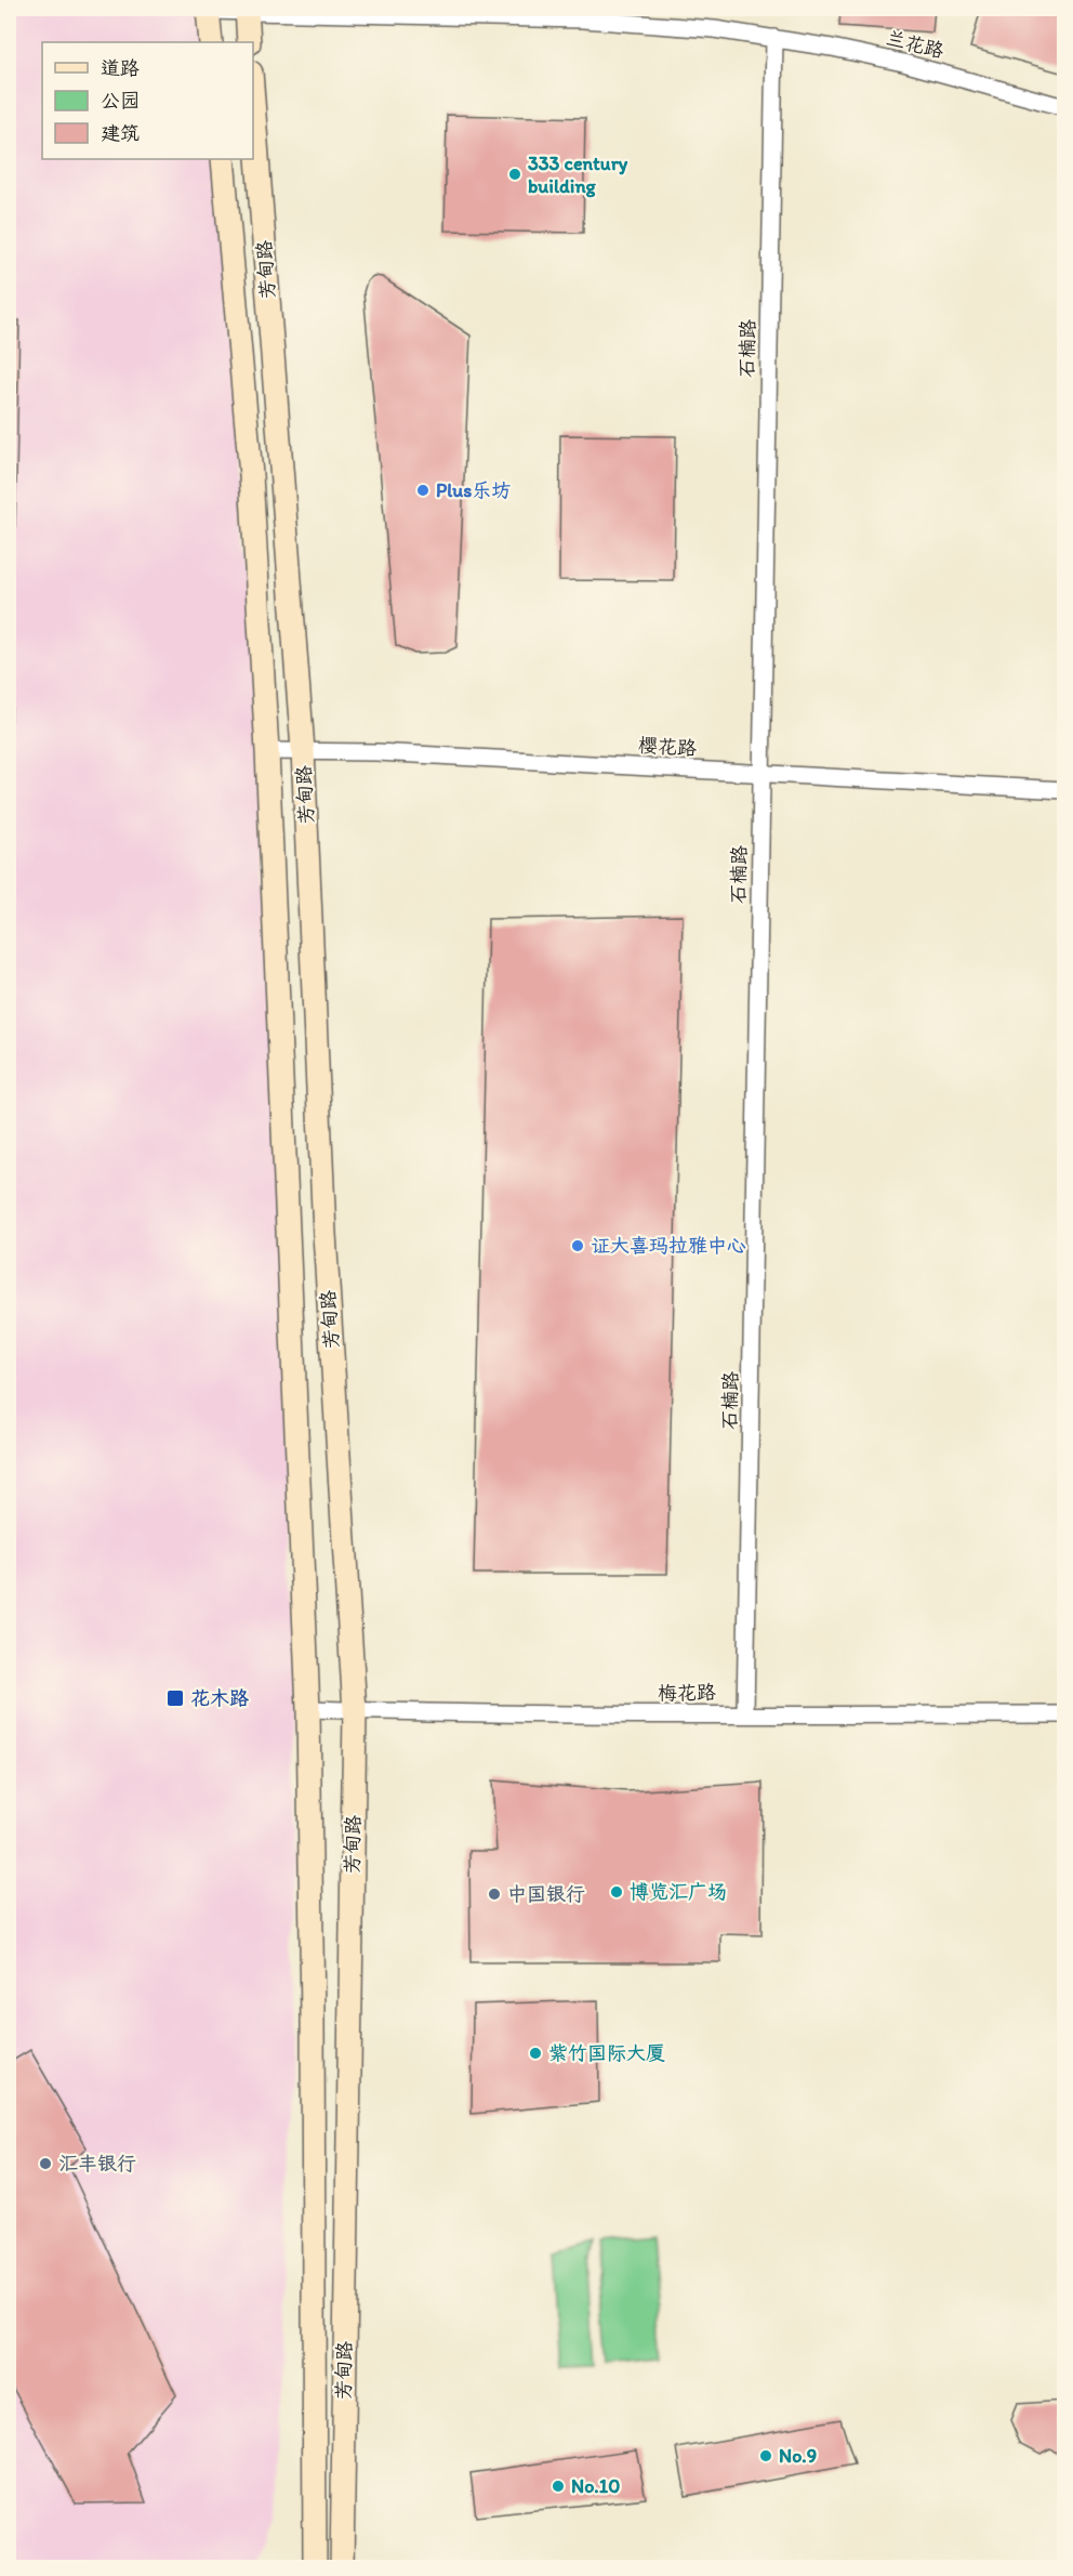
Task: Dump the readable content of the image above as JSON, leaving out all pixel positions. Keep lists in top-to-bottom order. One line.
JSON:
{"streets":{"main road":["芳甸路"],"street":["兰花路","石楠路","樱花路","梅花路"]},"crossings":[["兰花路","石楠路"],["芳甸路","樱花路"],["芳甸路","梅花路"],["石楠路","樱花路"],["石楠路","梅花路"]],"places":{"other":["333 century building","Plus乐坊","证大喜玛拉雅中心","博览汇广场","中国银行","紫竹国际大厦","汇丰银行","No.9","No.10"],"transit":["花木路"]},"legend":["道路","公园","建筑"]}
